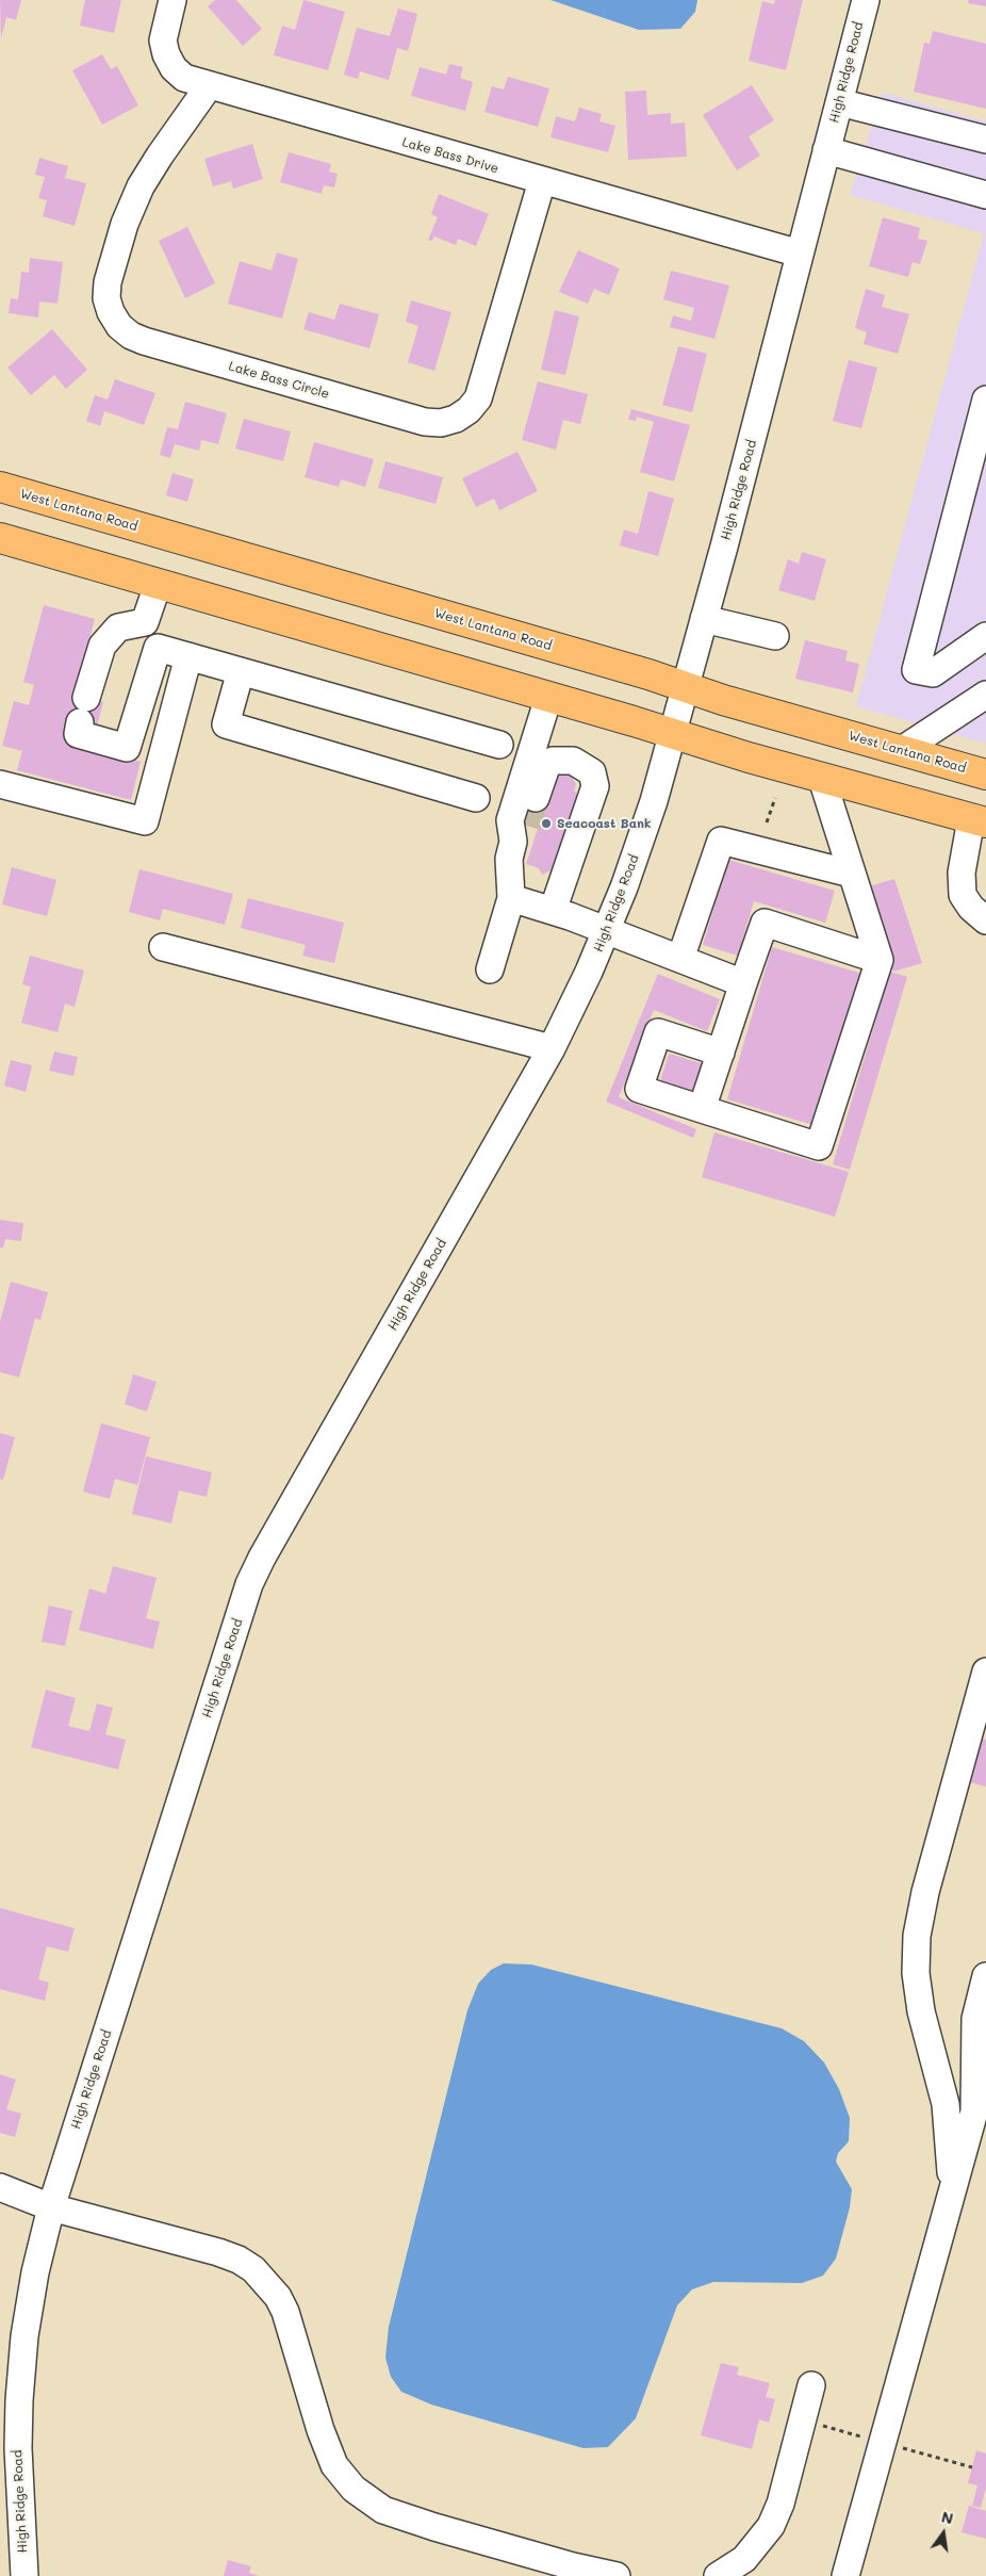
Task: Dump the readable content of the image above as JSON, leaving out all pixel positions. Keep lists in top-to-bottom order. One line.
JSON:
{"streets":{"main road":["West Lantana Road"],"street":["High Ridge Road","Lake Bass Drive","Lake Bass Circle"]},"crossings":[["High Ridge Road","Lake Bass Drive"],["High Ridge Road","West Lantana Road"],["Lake Bass Drive","Lake Bass Circle"]],"places":["Seacoast Bank"],"north":"top"}
